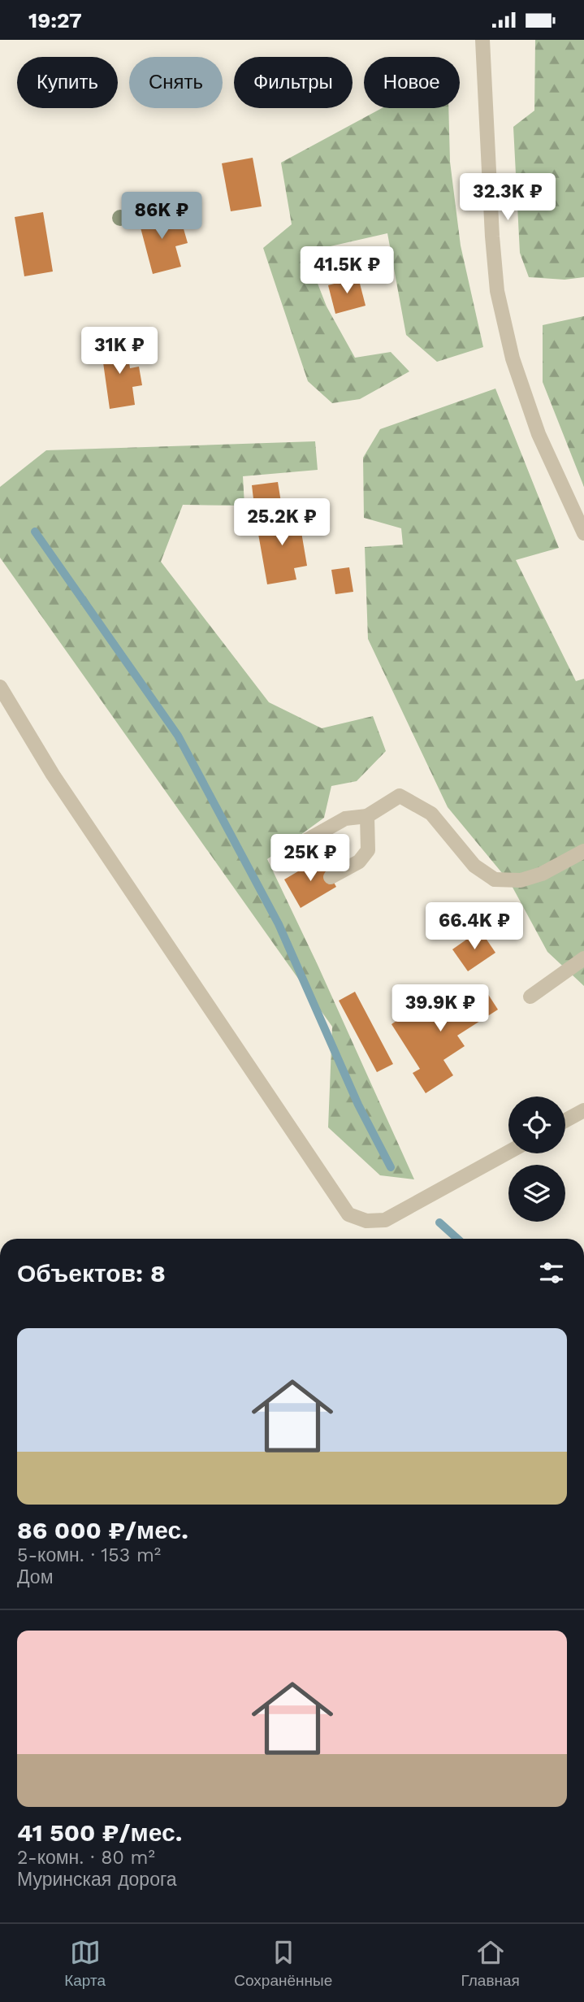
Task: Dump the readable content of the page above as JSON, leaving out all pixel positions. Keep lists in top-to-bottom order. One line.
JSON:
{"page":{"status":"19:27","chip":["Купить","Снять","Фильтры","Новое"],"price":["32.3K ₽","86K ₽","41.5K ₽","31K ₽","25.2K ₽","25K ₽","66.4K ₽","39.9K ₽"],"heading":"Объектов: 8","list":[{"name":"86 000 ₽/мес.","note":"5-комн. · 153 m² · Дом"},{"name":"41 500 ₽/мес.","note":"2-комн. · 80 m² · Муринская дорога"}],"tabs":["Карта","Сохранённые","Главная"]}}
